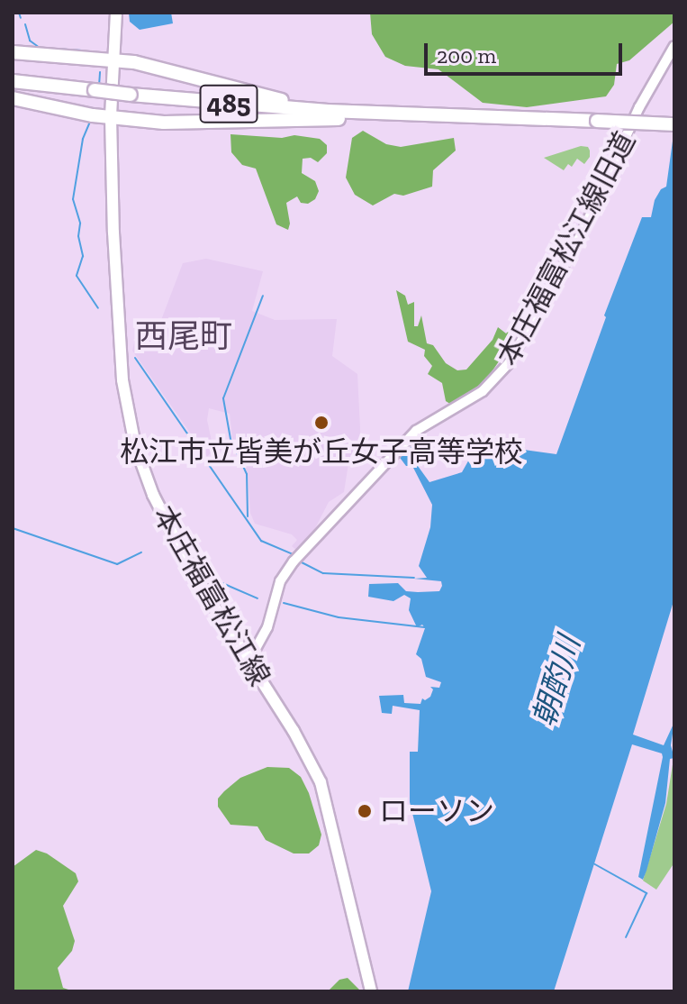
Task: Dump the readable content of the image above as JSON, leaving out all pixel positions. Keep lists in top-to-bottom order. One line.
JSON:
{"streets":{"highway":["485"],"main road":["本庄福富松江線"],"street":["本庄福富松江線旧道"]},"crossings":[["本庄福富松江線旧道","本庄福富松江線"]],"districts":["西尾町"],"water":["朝酌川"],"places":["松江市立皆美が丘女子高等学校","ローソン"],"scale_bar":"200 m"}
